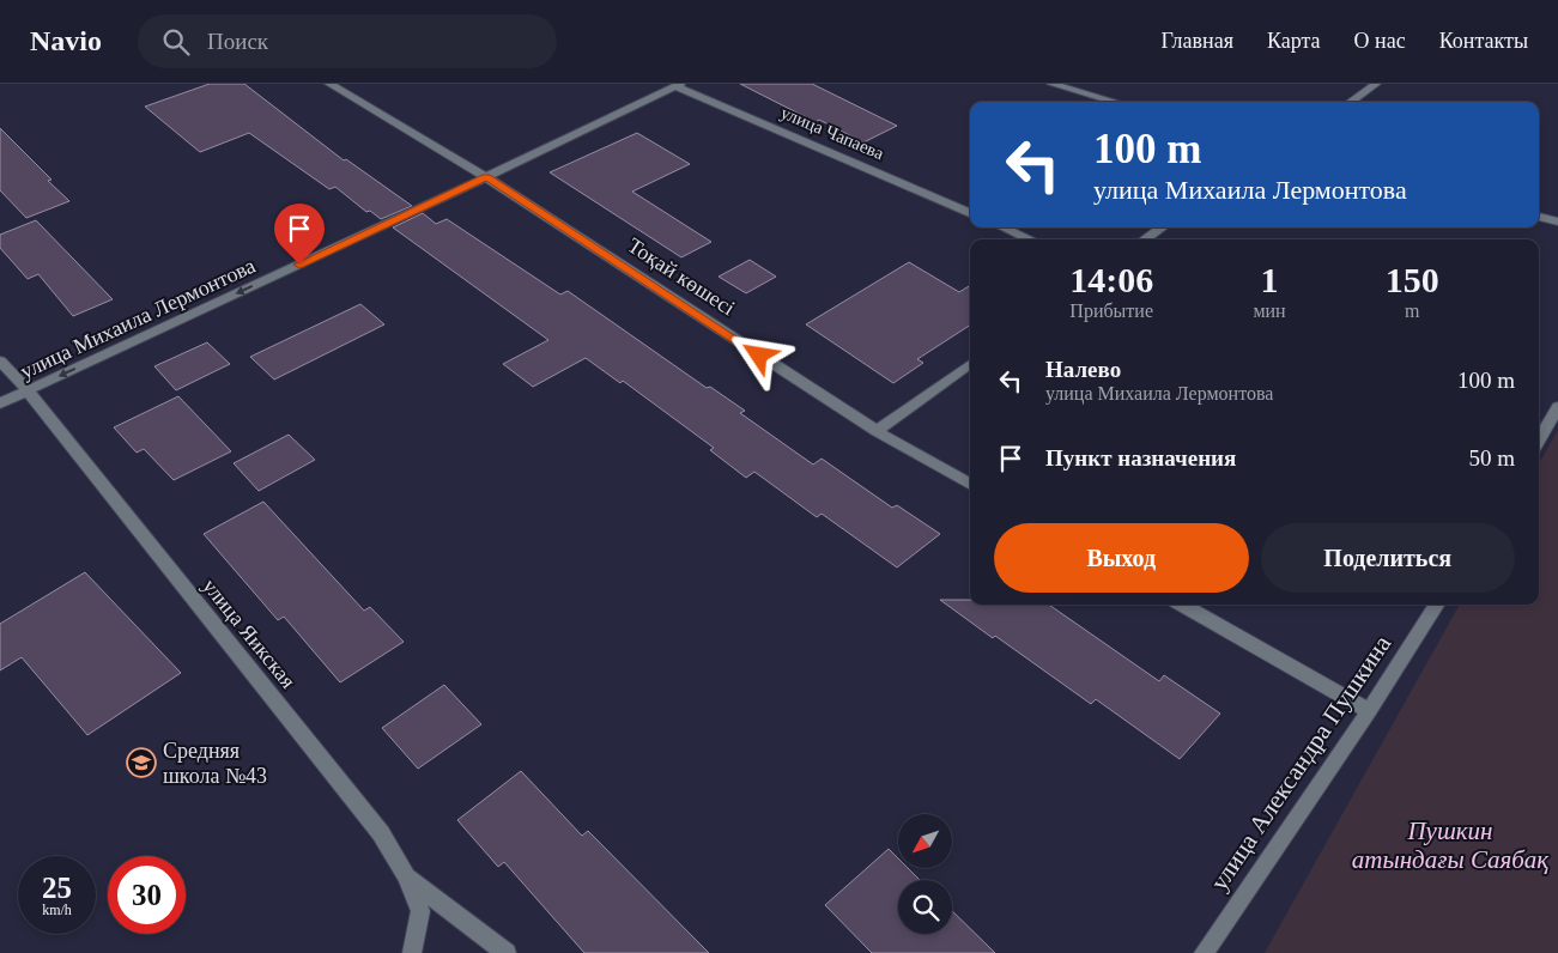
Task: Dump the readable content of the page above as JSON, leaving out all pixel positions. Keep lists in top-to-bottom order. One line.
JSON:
{"streets":{"street":["улица Чапаева","Тоқай көшесі","улица Михаила Лермонтова","улица Яикская","улица Александра Пушкина"]},"crossings":[["улица Чапаева","улица Михаила Лермонтова"],["Тоқай көшесі","улица Михаила Лермонтова"],["улица Михаила Лермонтова","улица Яикская"]],"one_way":["улица Михаила Лермонтова"],"parks":["Пушкин атындағы Саябақ"],"places":{"school or university":["Средняя школа №43"]},"north":"bottom left","page":{"header":"Navio","search":"Поиск","nav":["Главная","Карта","О нас","Контакты"],"turn":["100 m","улица Михаила Лермонтова"],"eta":["14:06","Прибытие","1","мин","150","m"],"list":[{"name":"Налево","note":"улица Михаила Лермонтова","value":"100 m"},{"name":"Пункт назначения","value":"50 m"}],"buttons":["Выход","Поделиться"],"speed":"25 km/h","limit":"30"}}
